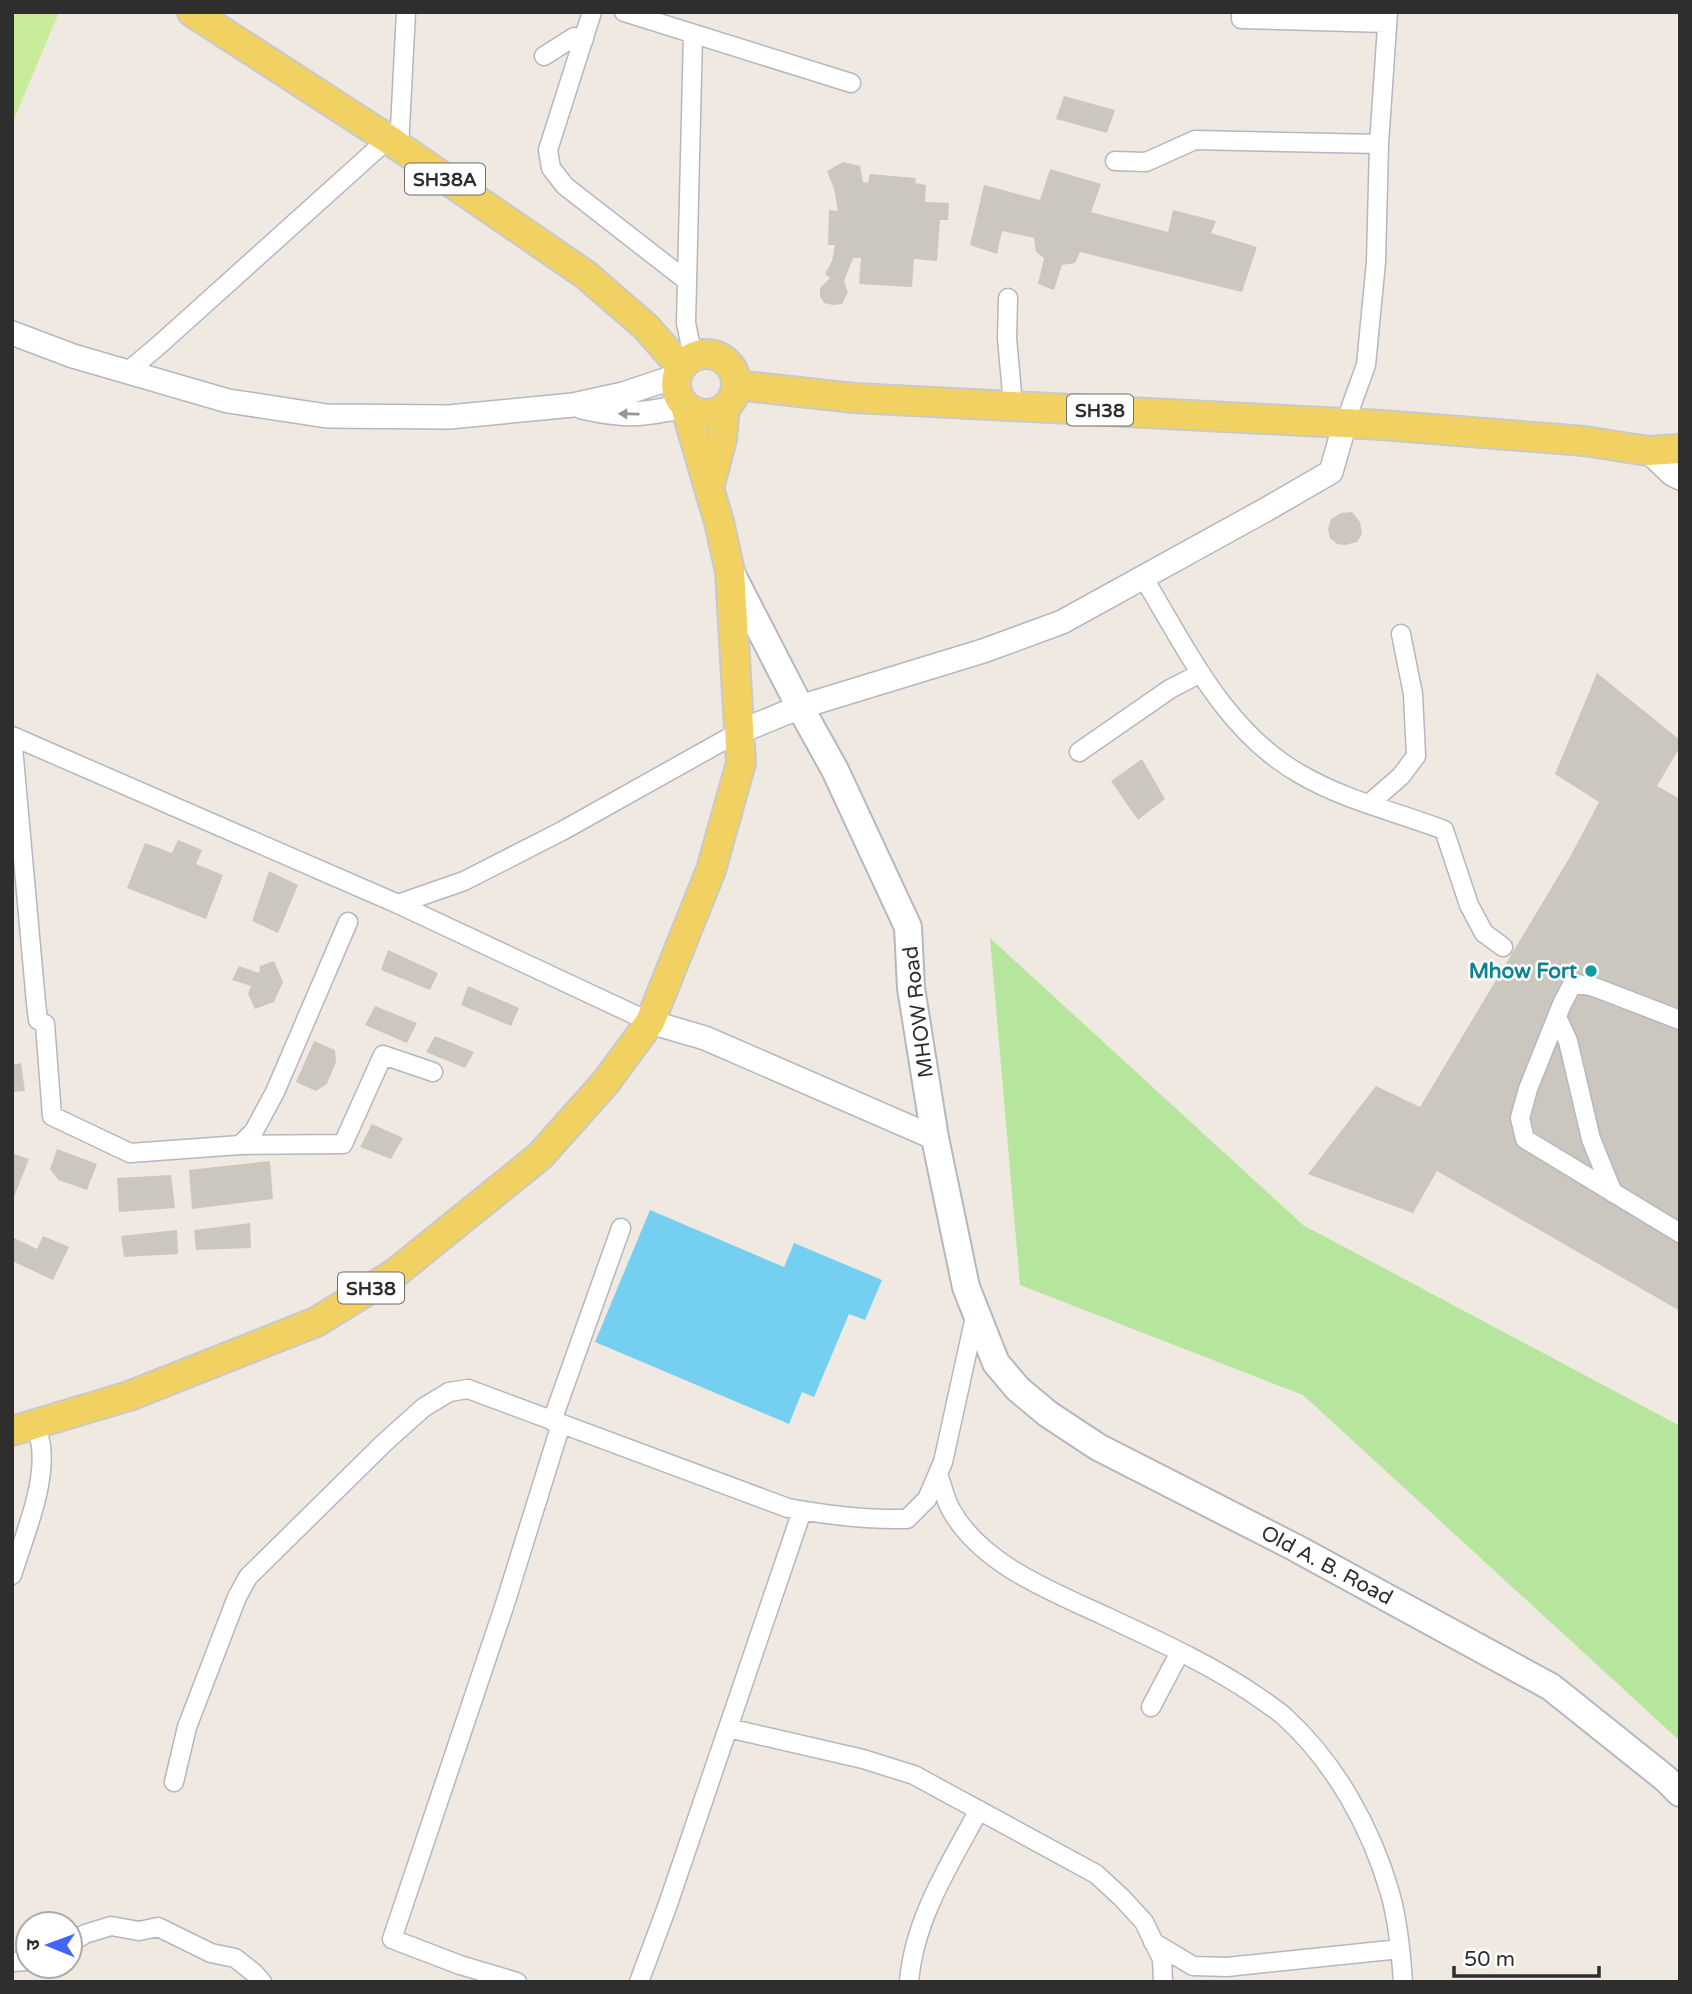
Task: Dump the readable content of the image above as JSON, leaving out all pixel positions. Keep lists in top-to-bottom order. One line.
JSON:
{"streets":{"main road":["SH38A","SH38","MHOW Road","Old A. B. Road"]},"crossings":[["SH38A","SH38"],["SH38","MHOW Road"],["MHOW Road","Old A. B. Road"]],"places":["Mhow Fort"],"scale_bar":"50 m","north":"left"}
